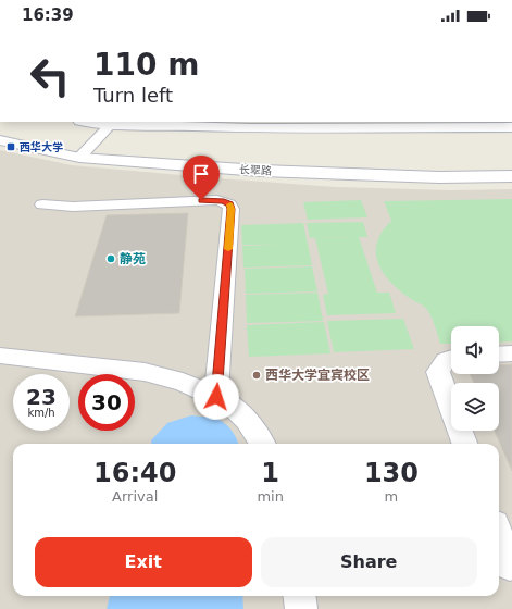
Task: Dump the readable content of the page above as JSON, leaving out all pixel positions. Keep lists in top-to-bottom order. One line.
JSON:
{"streets":{"main road":["长翠路"]},"places":{"transit":["西华大学"],"other":["静苑","西华大学宜宾校区"]},"page":{"status":"16:39","turn":["110 m","Turn left"],"speed":"23 km/h","limit":"30","eta":["16:40","Arrival","1","min","130","m"],"buttons":["Exit","Share"]}}
